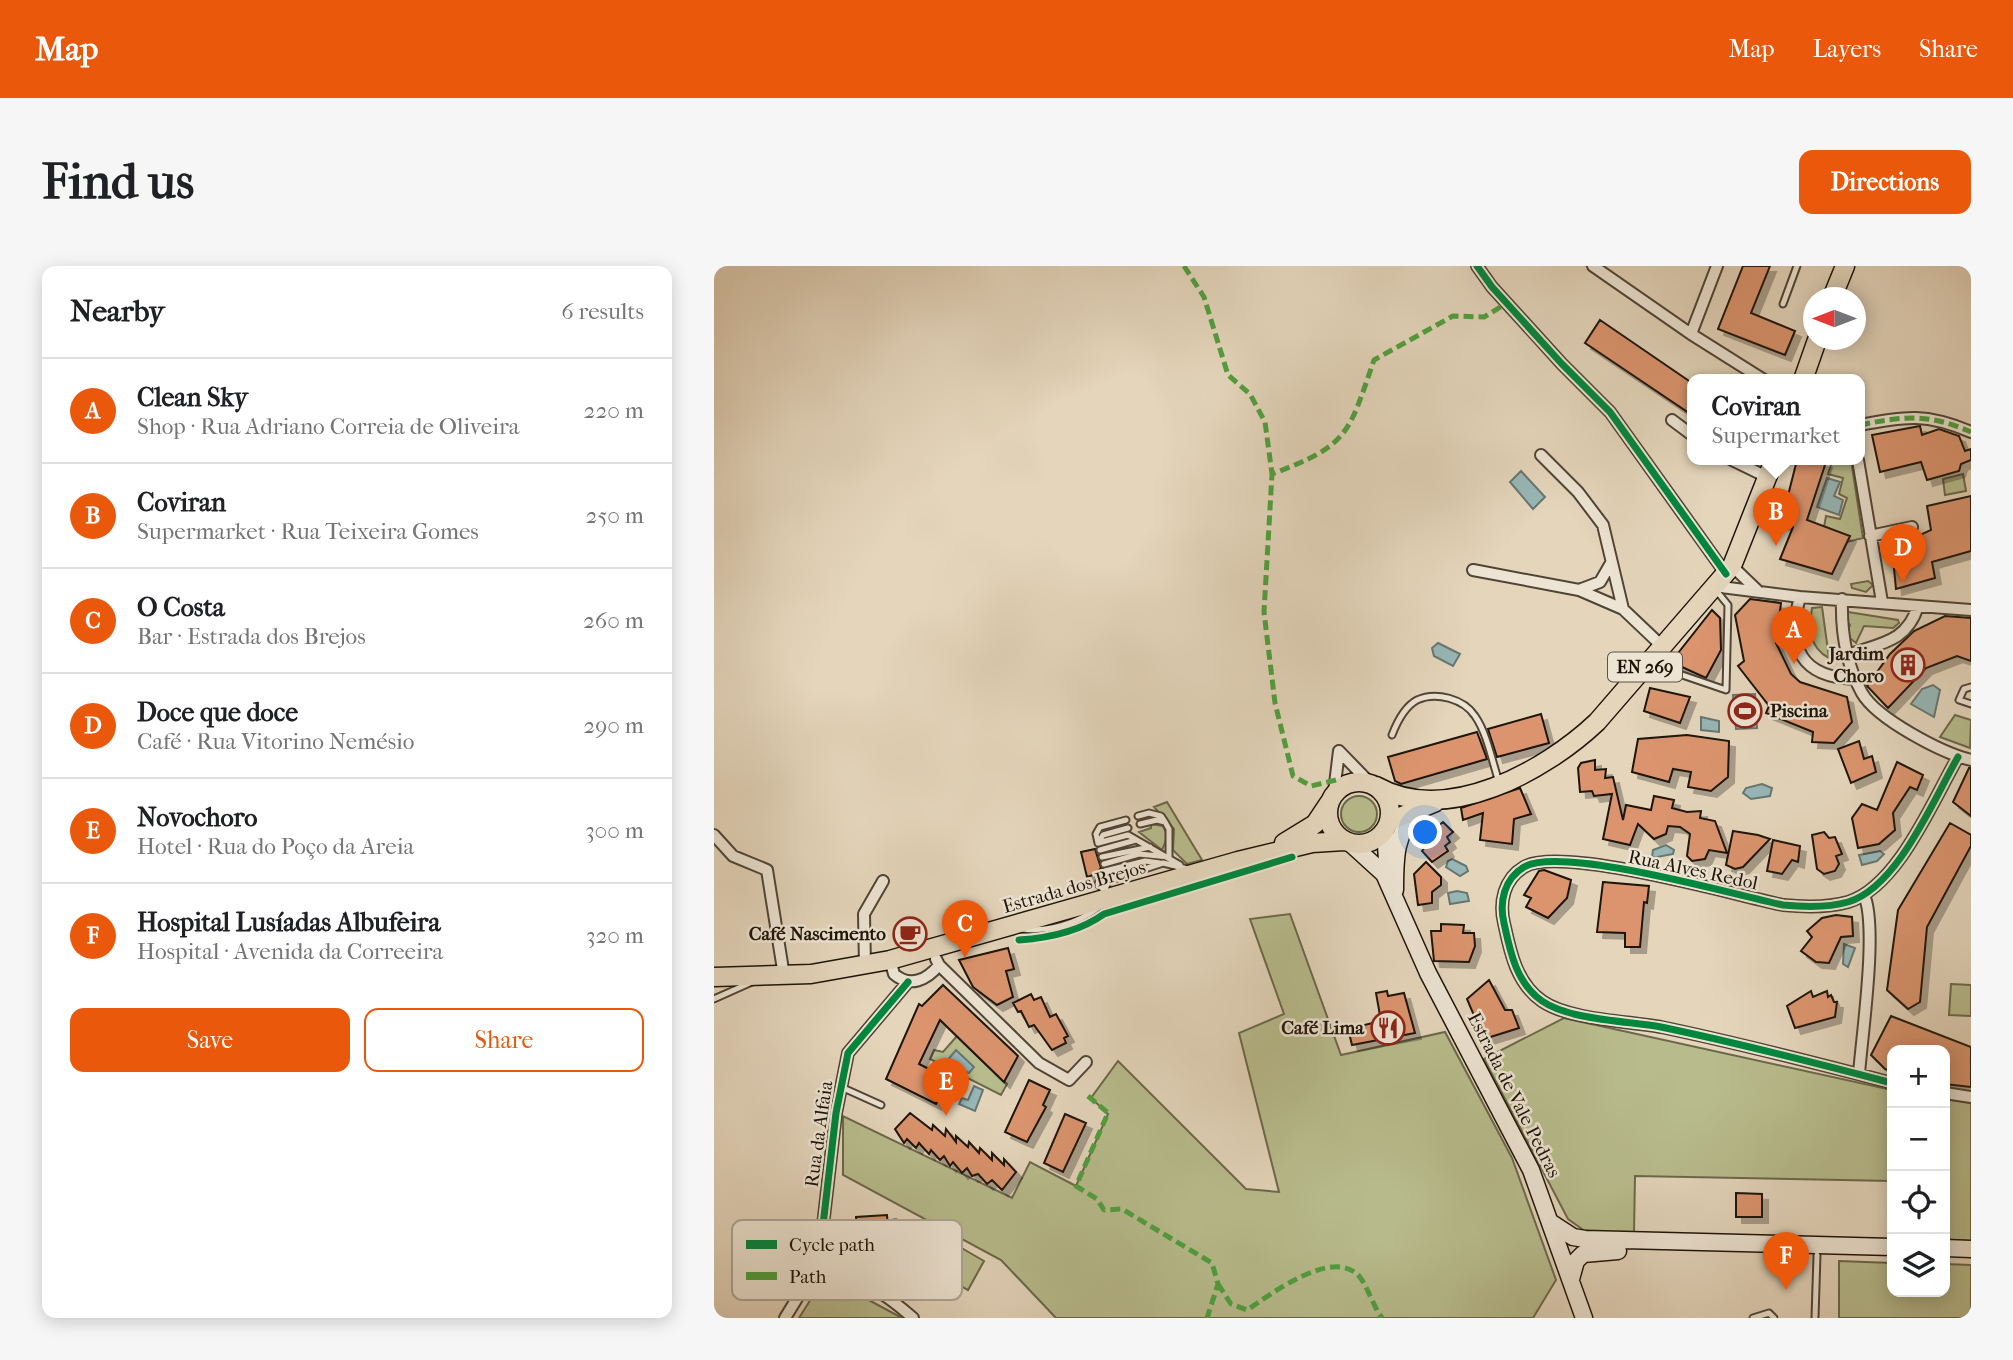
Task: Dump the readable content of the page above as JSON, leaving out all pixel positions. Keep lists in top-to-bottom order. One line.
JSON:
{"streets":{"main road":["EN 269","Estrada dos Brejos","Estrada de Vale Pedras"],"street":["Rua Alves Redol","Rua da Alfaia"]},"crossings":[["EN 269","Estrada dos Brejos"],["EN 269","Estrada de Vale Pedras"],["Estrada dos Brejos","Estrada de Vale Pedras"]],"places":{"building":["Jardim Choro"],"sports":["Piscina"],"cafe":["Café Nascimento"],"restaurant":["Café Lima"]},"legend":["Cycle path","Path"],"north":"left","page":{"header":"Map","nav":["Map","Layers","Share"],"buttons":["Directions",["Save","Share"]],"title":"Find us","heading":["Nearby","6 results"],"list":[{"mark":"A","name":"Clean Sky","note":"Shop · Rua Adriano Correia de Oliveira","value":"220 m"},{"mark":"B","name":"Coviran","note":"Supermarket · Rua Teixeira Gomes","value":"250 m"},{"mark":"C","name":"O Costa","note":"Bar · Estrada dos Brejos","value":"260 m"},{"mark":"D","name":"Doce que doce","note":"Café · Rua Vitorino Nemésio","value":"290 m"},{"mark":"E","name":"Novochoro","note":"Hotel · Rua do Poço da Areia","value":"300 m"},{"mark":"F","name":"Hospital Lusíadas Albufeira","note":"Hospital · Avenida da Correeira","value":"320 m"}],"popup":["Coviran","Supermarket"],"pins":["B","D","A","C","E","F"],"map_buttons":["+","−"]}}
